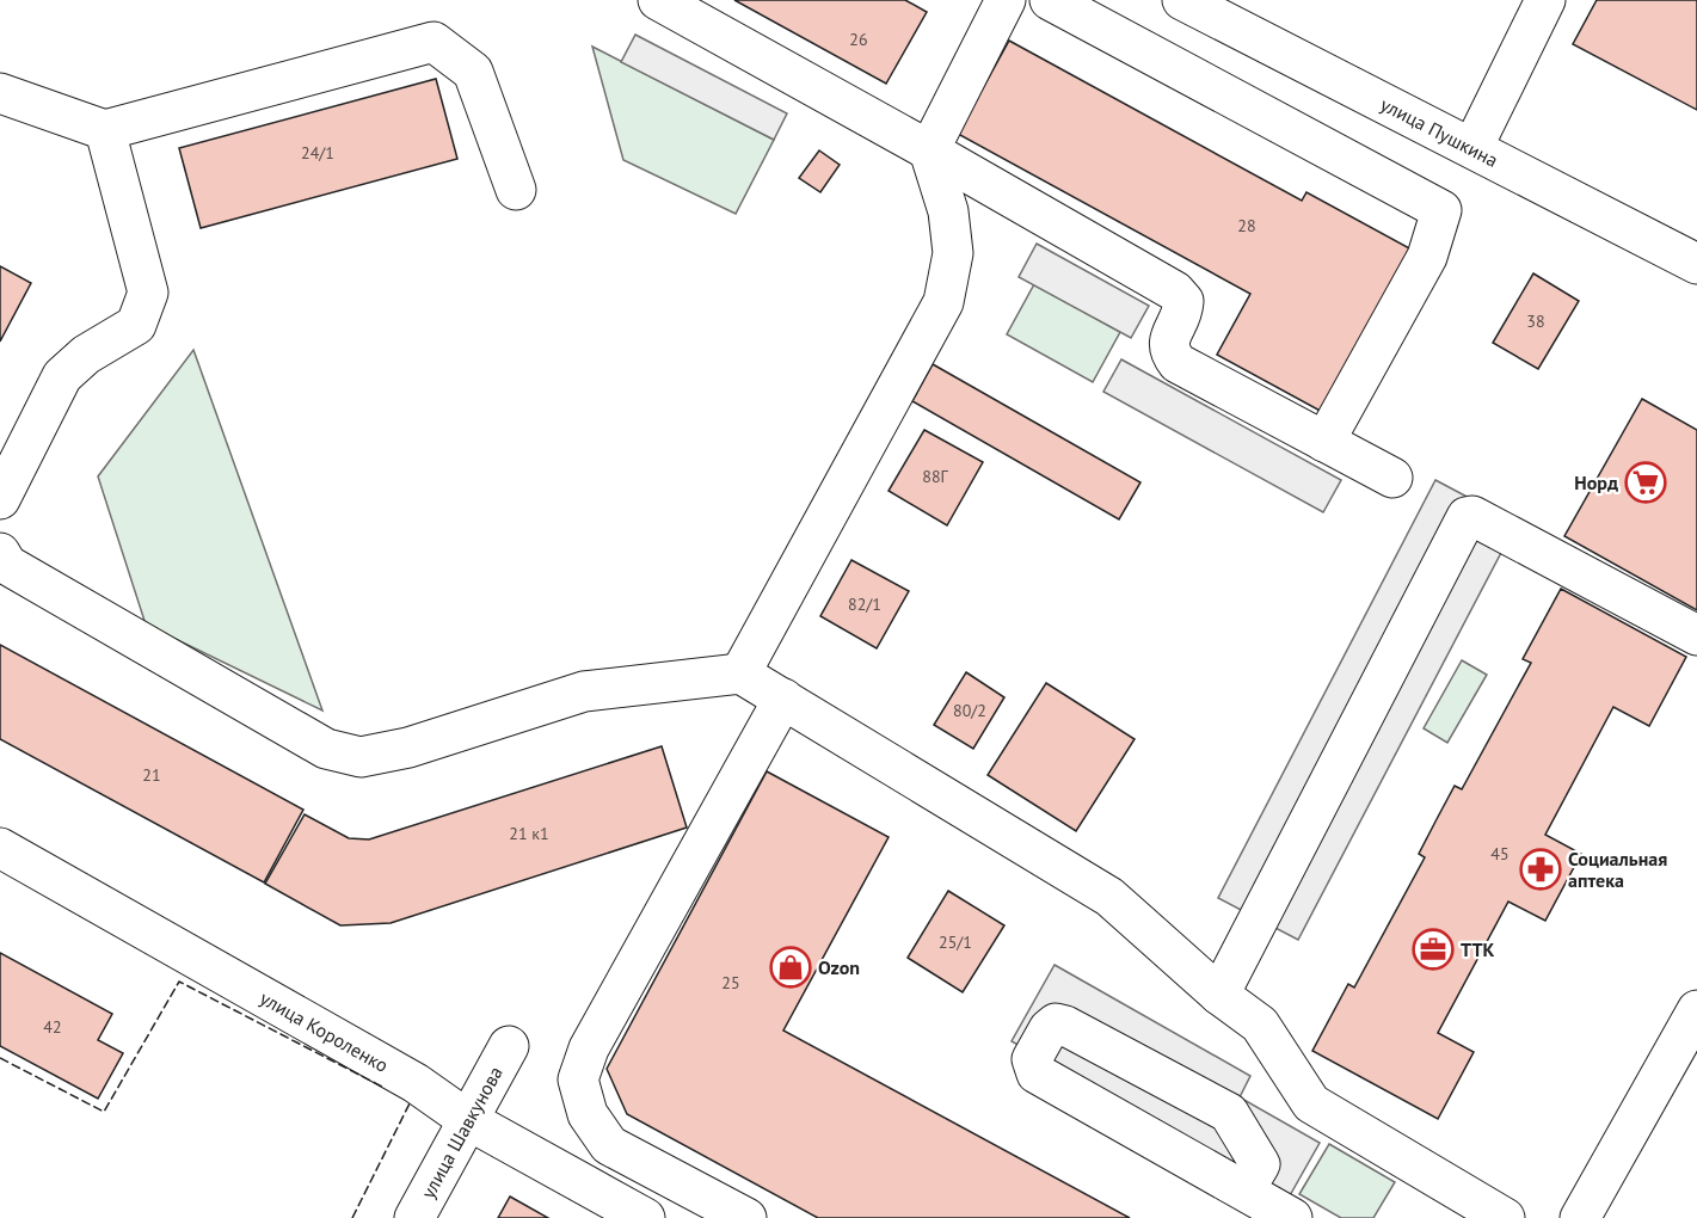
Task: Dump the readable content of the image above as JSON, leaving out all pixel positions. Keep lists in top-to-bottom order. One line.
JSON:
{"streets":{"street":["улица Пушкина","улица Короленко","улица Шавкунова"]},"crossings":[["улица Короленко","улица Шавкунова"]],"places":{"supermarket":["Норд"],"pharmacy":["Социальная аптека"],"office":["ТТК"],"shop":["Ozon"]},"house_numbers":["26","24/1","28","38","88Г","82/1","80/2","21","21 к1","45","25/1","25","42"]}
